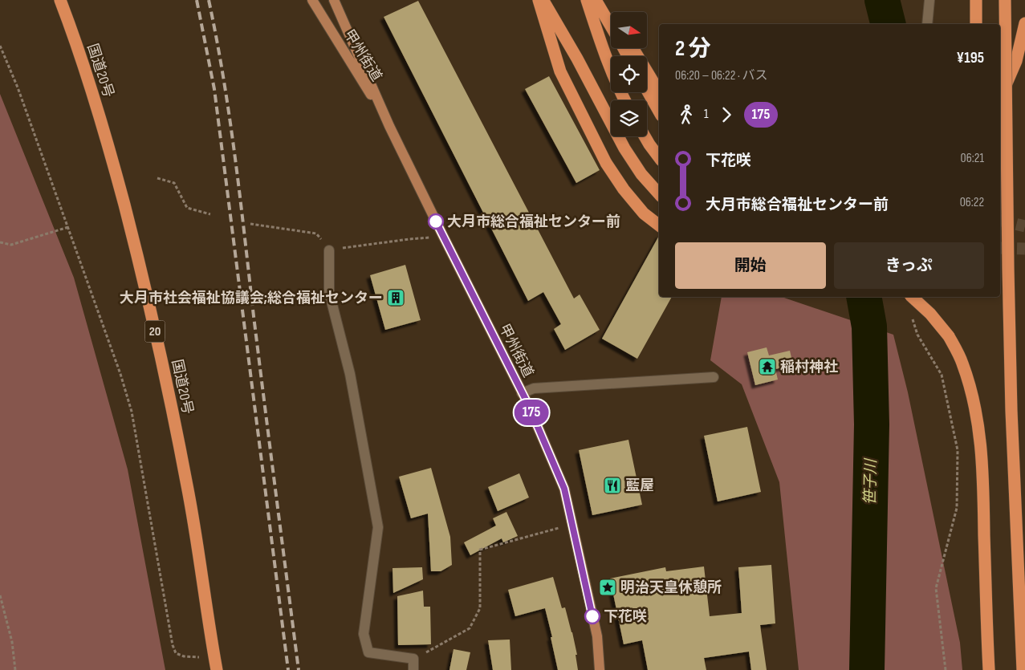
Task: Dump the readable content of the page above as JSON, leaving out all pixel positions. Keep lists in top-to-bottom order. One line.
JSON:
{"streets":{"highway":["国道20号","20"],"main road":["甲州街道"]},"water":["笹子川"],"places":{"other":["大月市総合福祉センター前","下花咲"],"building":["大月市社会福祉協議会;総合福祉センター"],"temple":["稲村神社"],"restaurant":["藍屋"],"place":["明治天皇休憩所"]},"lines":["bus line 175"],"north":"right","page":{"on_map":"175","heading":["2 分","06:20 – 06:22 · バス","¥195"],"legs":["1","175"],"list":[{"name":"下花咲","value":"06:21"},{"name":"大月市総合福祉センター前","value":"06:22"}],"buttons":["開始","きっぷ"]}}
